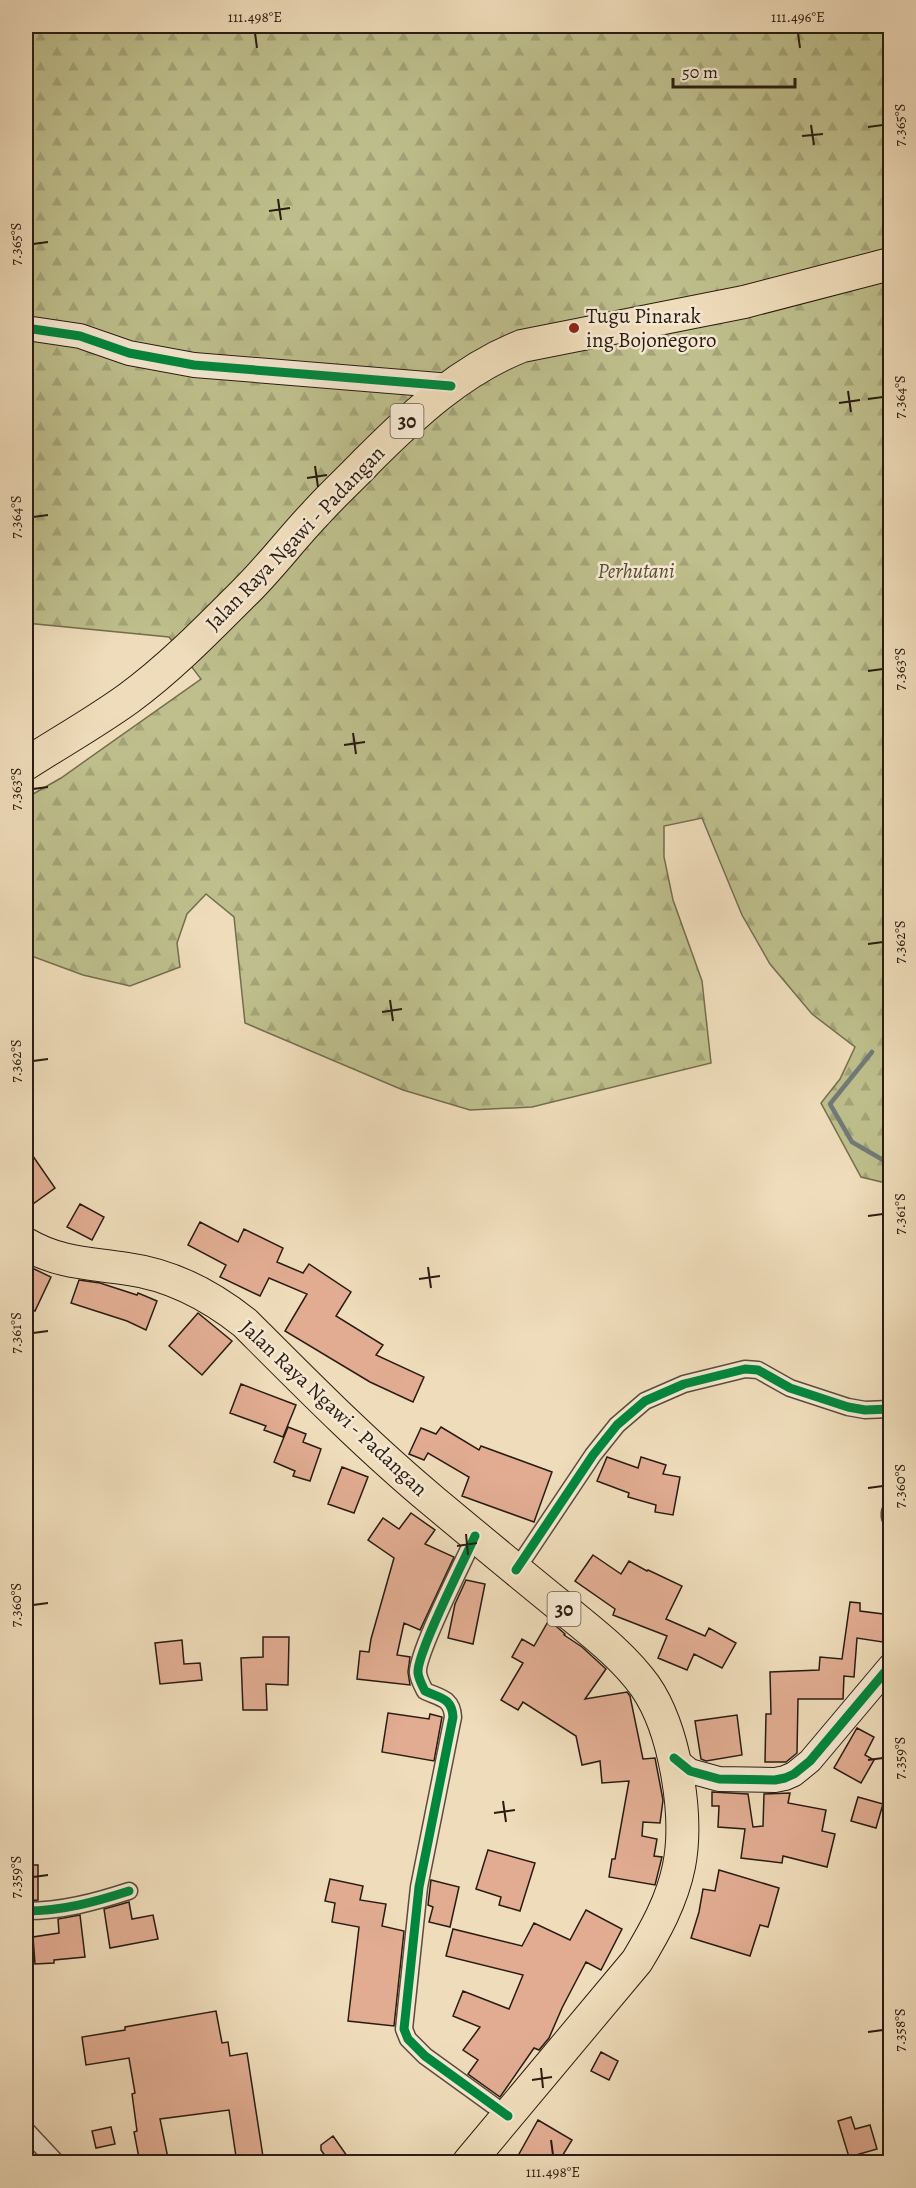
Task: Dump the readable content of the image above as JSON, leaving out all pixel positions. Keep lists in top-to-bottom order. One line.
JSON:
{"streets":{"highway":["30","Jalan Raya Ngawi - Padangan"]},"parks":["Perhutani"],"places":["Tugu Pinarak ing Bojonegoro"],"scale_bar":"50 m","coordinates":["111.498°E","111.496°E","7.365°S","7.364°S","7.363°S","7.362°S","7.361°S","7.360°S","7.359°S","7.358°S"]}
